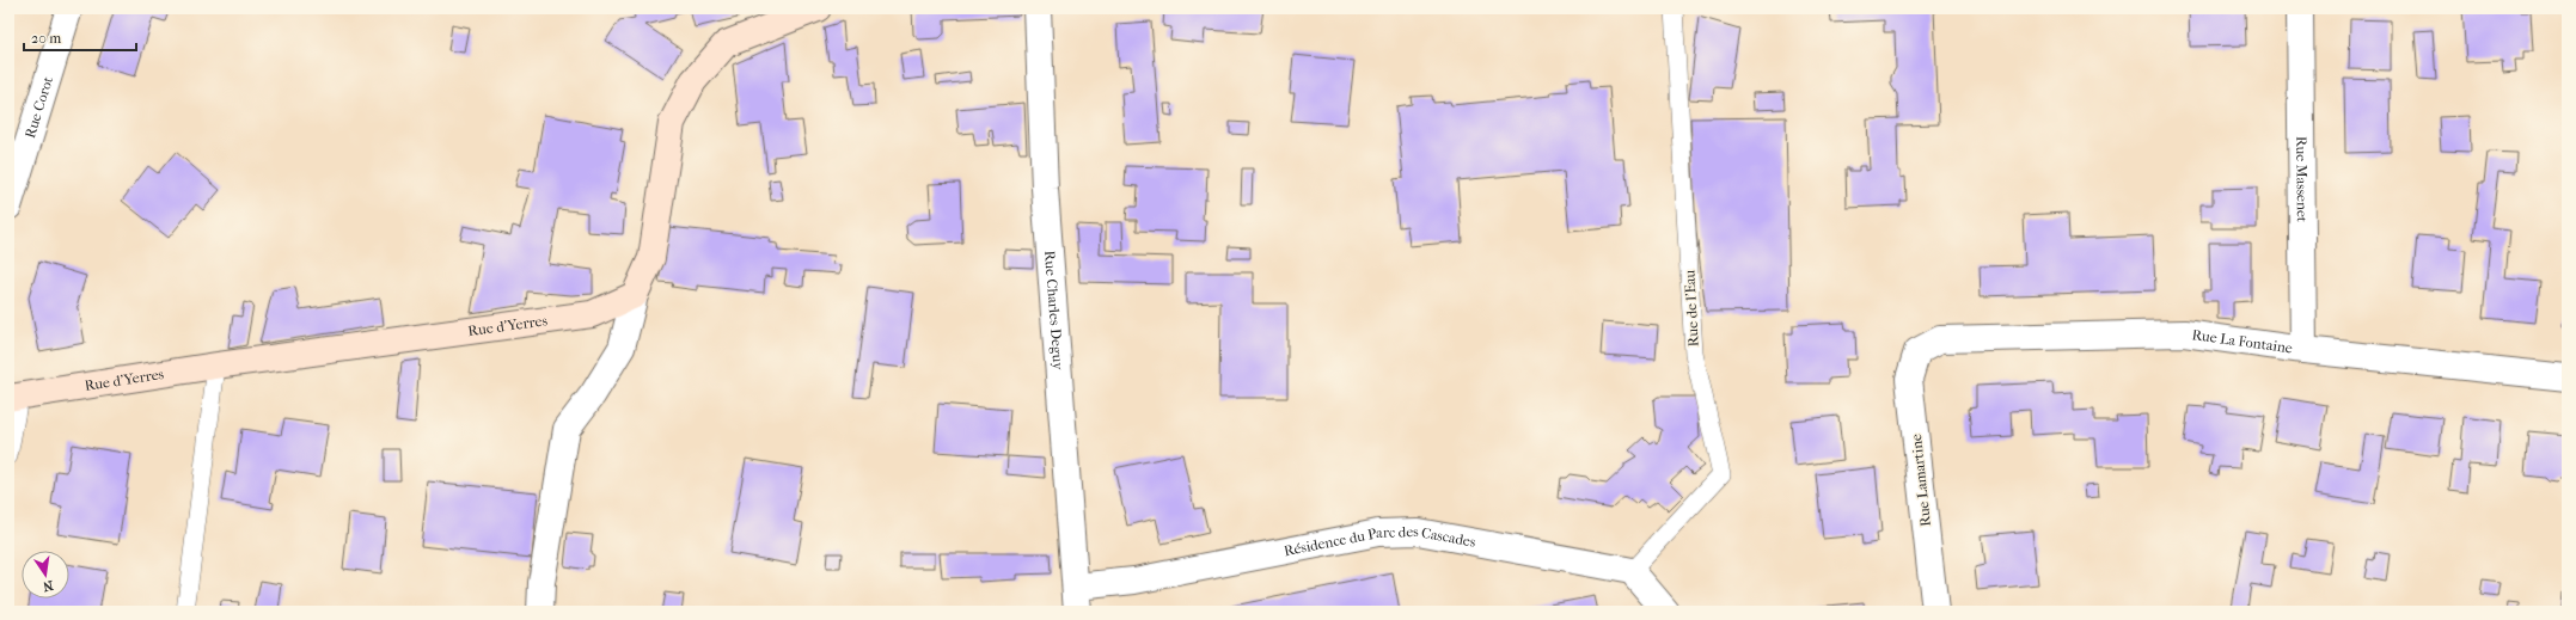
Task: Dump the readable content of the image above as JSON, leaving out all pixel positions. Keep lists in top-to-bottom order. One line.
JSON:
{"streets":{"street":["Rue Corot","Rue Massenet","Rue Charles Deguy","Rue d'Yerres","Rue La Fontaine","Rue Lamartine","Résidence du Parc des Cascades"],"lane":["Rue de l'Eau"]},"crossings":[["Rue Massenet","Rue La Fontaine"],["Rue de l'Eau","Résidence du Parc des Cascades"],["Rue Charles Deguy","Résidence du Parc des Cascades"],["Rue La Fontaine","Rue Lamartine"]],"scale_bar":"20 m","north":"bottom"}
